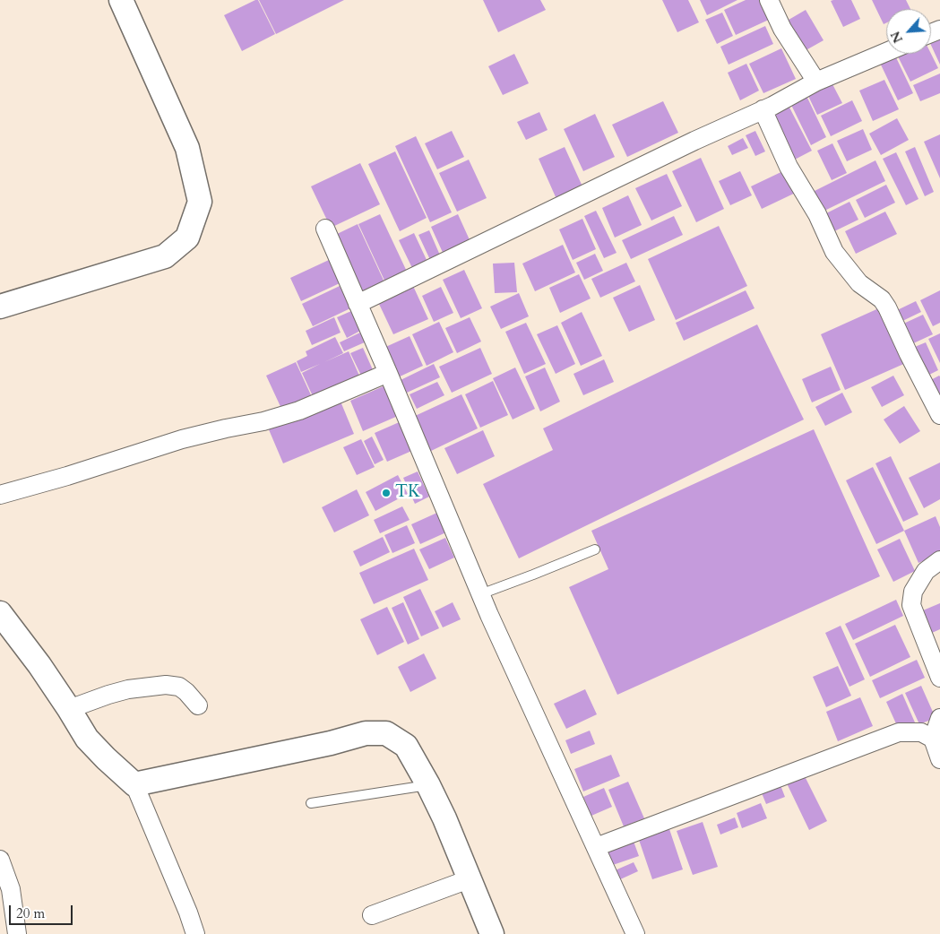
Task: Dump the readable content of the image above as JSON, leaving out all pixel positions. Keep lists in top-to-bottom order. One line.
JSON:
{"places":["TK"],"scale_bar":"20 m","north":"bottom left"}
